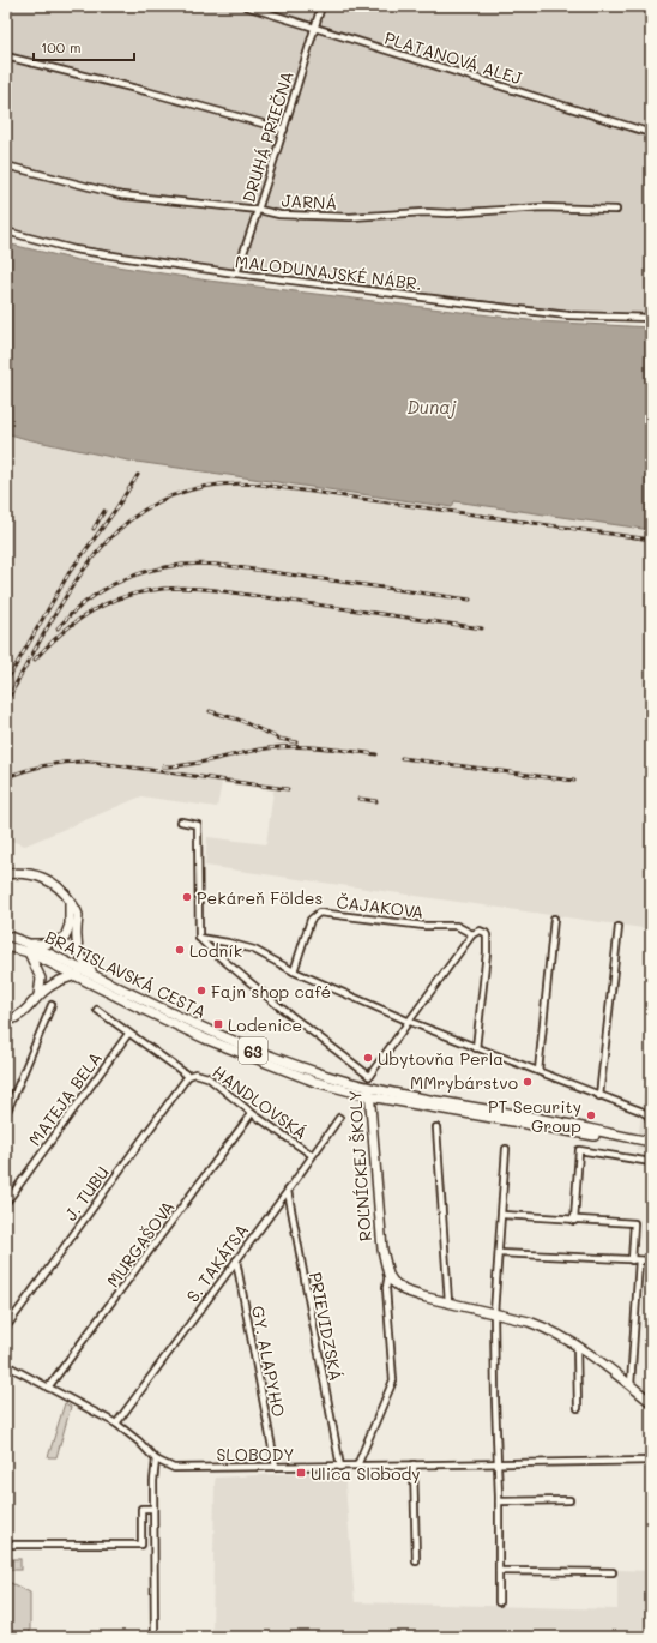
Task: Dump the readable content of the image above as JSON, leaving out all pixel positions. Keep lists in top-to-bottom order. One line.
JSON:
{"streets":{"main road":["BRATISLAVSKÁ CESTA","63","ROĽNÍCKEJ ŠKOLY"],"street":["PLATANOVÁ ALEJ","DRUHÁ PRIEČNA","JARNÁ","MALODUNAJSKÉ NÁBR.","ČAJAKOVA","MATEJA BELA","HANDLOVSKÁ","J. TUBU","MURGAŠOVA","S. TAKÁTSA","PRIEVIDZSKÁ","GY. ALAPYHO","SLOBODY"]},"crossings":[["PLATANOVÁ ALEJ","DRUHÁ PRIEČNA"],["DRUHÁ PRIEČNA","JARNÁ"],["DRUHÁ PRIEČNA","MALODUNAJSKÉ NÁBR."],["BRATISLAVSKÁ CESTA","ROĽNÍCKEJ ŠKOLY"],["MATEJA BELA","HANDLOVSKÁ"],["HANDLOVSKÁ","J. TUBU"],["HANDLOVSKÁ","MURGAŠOVA"],["HANDLOVSKÁ","S. TAKÁTSA"],["MURGAŠOVA","SLOBODY"],["S. TAKÁTSA","PRIEVIDZSKÁ"],["S. TAKÁTSA","GY. ALAPYHO"],["S. TAKÁTSA","SLOBODY"],["PRIEVIDZSKÁ","SLOBODY"],["GY. ALAPYHO","SLOBODY"]],"water":["Dunaj"],"places":{"other":["Pekáreň Földes","Lodník","Fajn shop café","Ubytovňa Perla","MMrybárstvo","PT Security Group"],"transit":["Lodenice","Ulica Slobody"]},"scale_bar":"100 m"}
